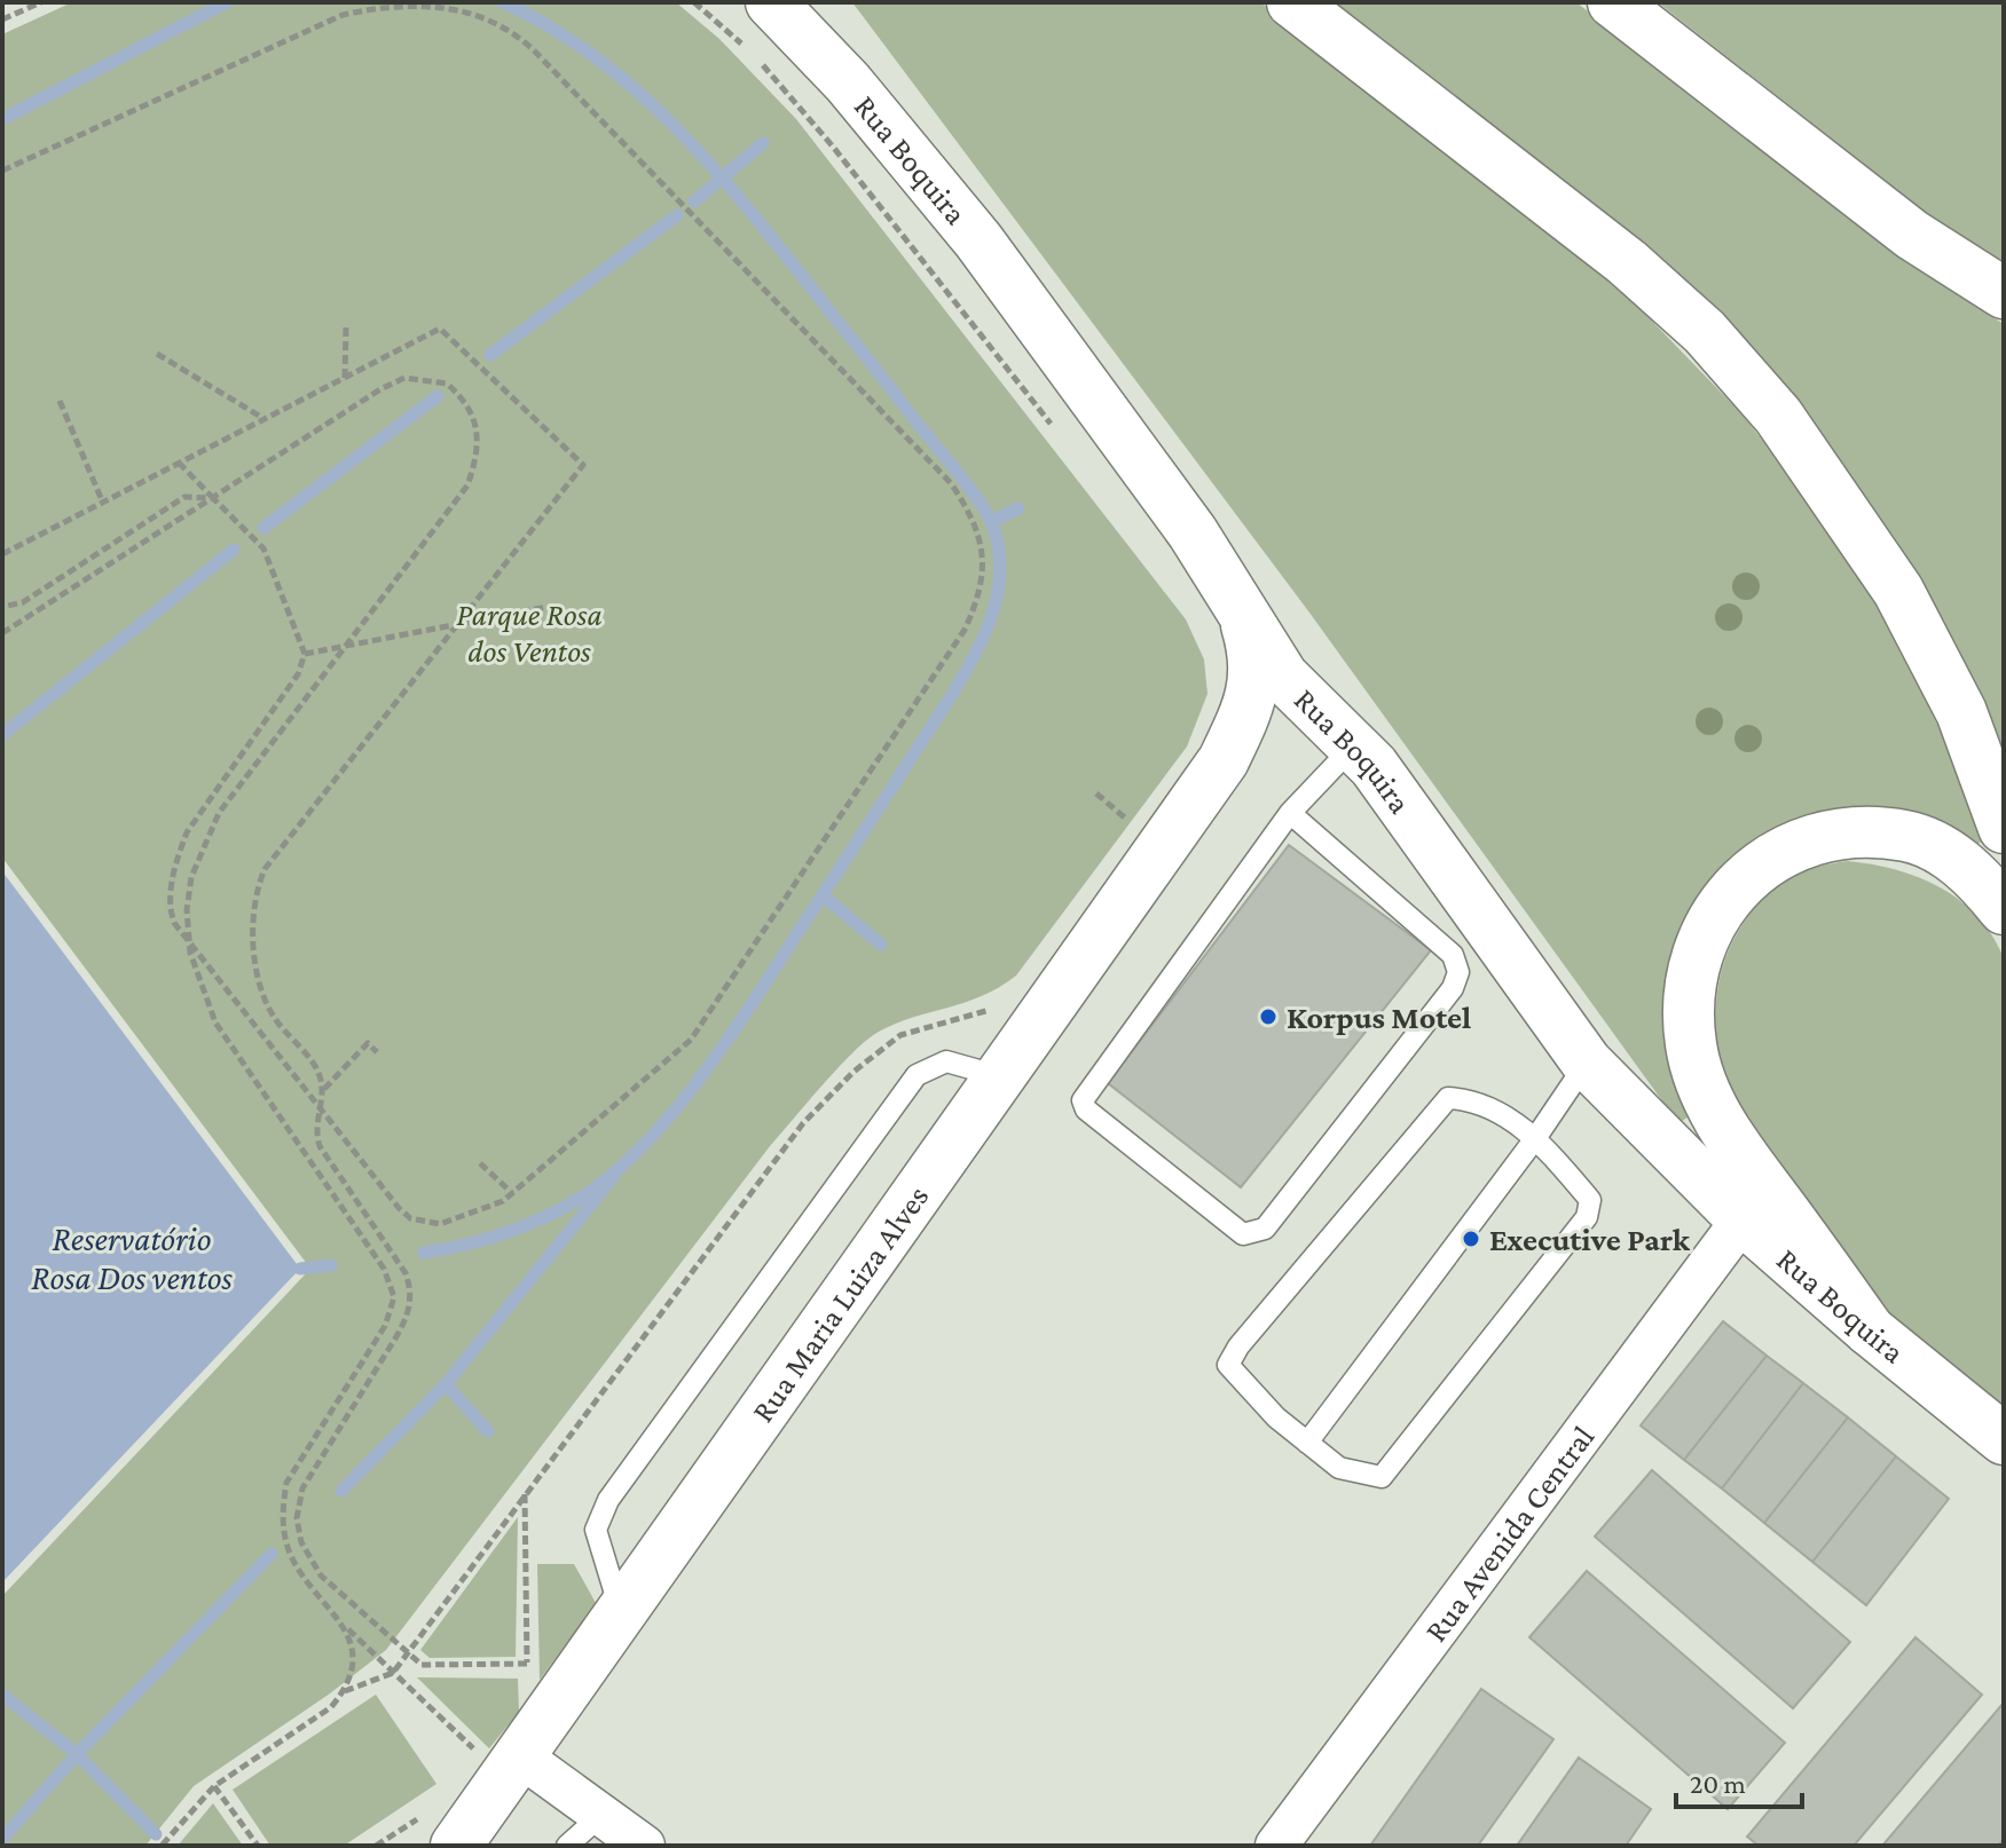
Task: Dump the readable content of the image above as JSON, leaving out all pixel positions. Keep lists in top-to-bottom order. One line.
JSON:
{"streets":{"main road":["Rua Boquira","Rua Maria Luiza Alves"],"street":["Rua Avenida Central"]},"crossings":[["Rua Boquira","Rua Maria Luiza Alves"],["Rua Boquira","Rua Avenida Central"]],"water":["Reservatório Rosa Dos ventos"],"parks":["Parque Rosa dos Ventos"],"places":["Korpus Motel","Executive Park"],"scale_bar":"20 m"}
